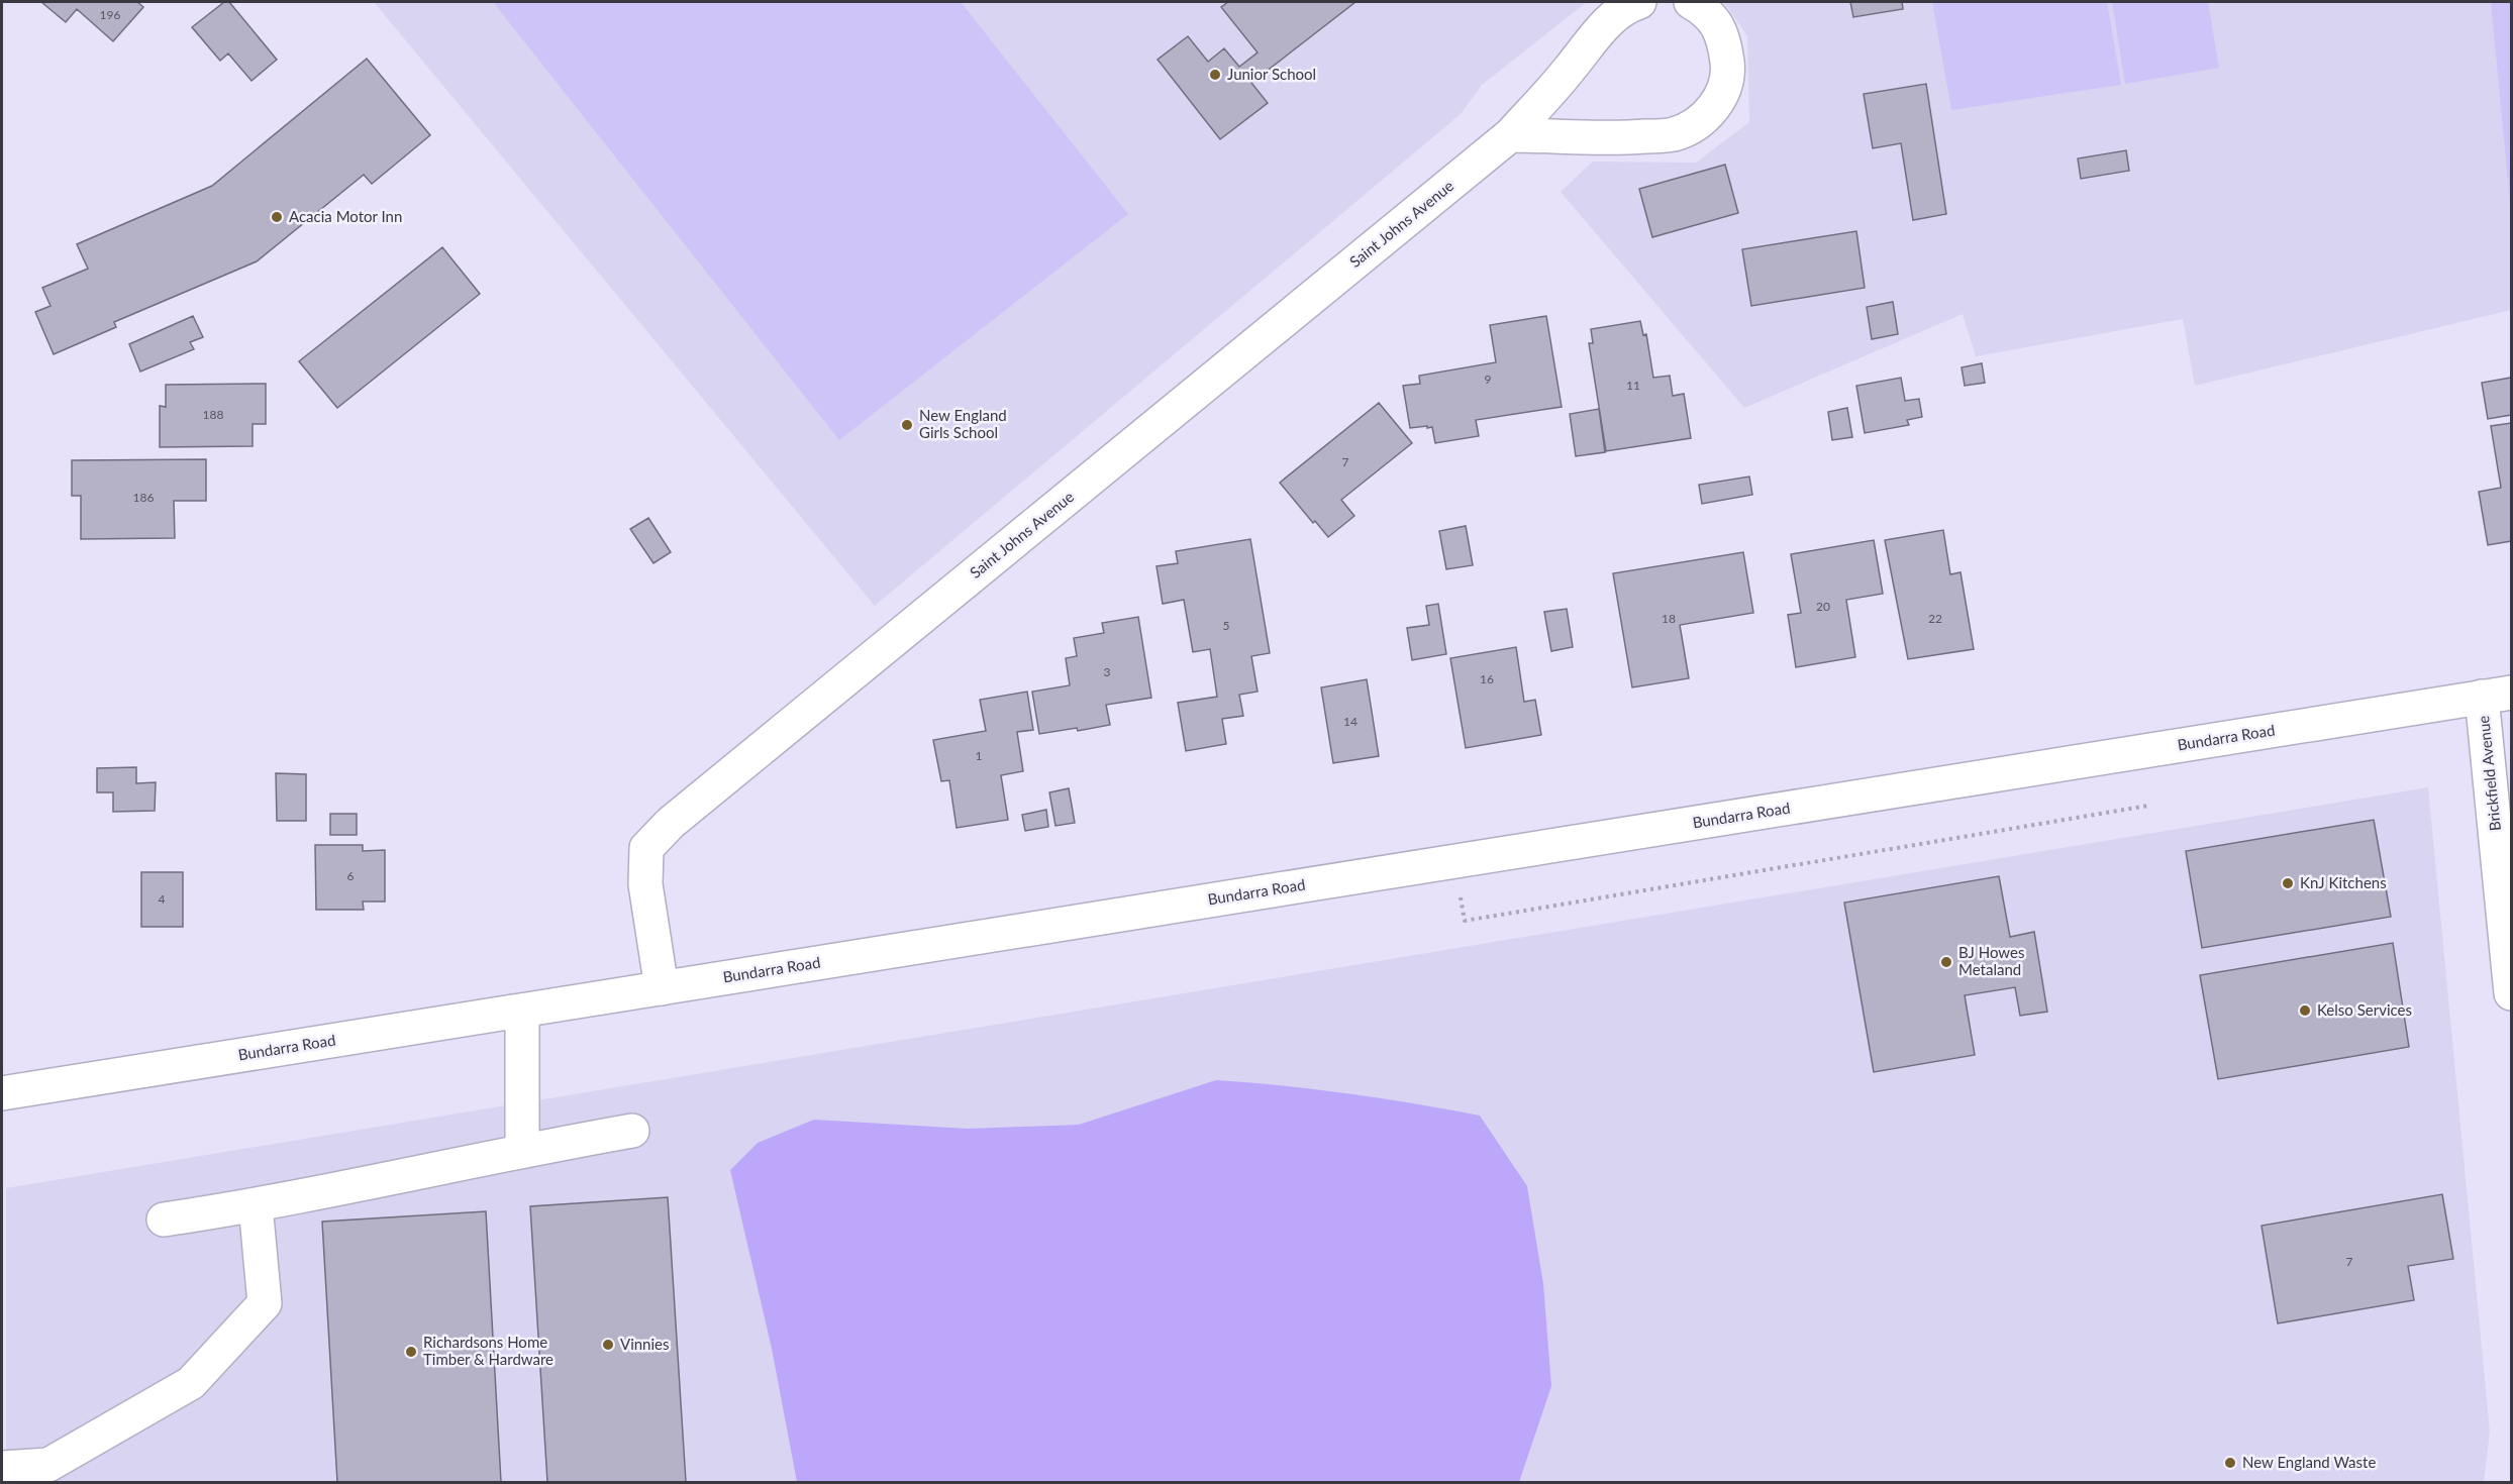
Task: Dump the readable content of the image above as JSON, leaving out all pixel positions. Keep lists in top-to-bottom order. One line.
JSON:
{"streets":{"main road":["Saint Johns Avenue","Bundarra Road","Brickfield Avenue"]},"crossings":[["Saint Johns Avenue","Bundarra Road"],["Bundarra Road","Brickfield Avenue"]],"places":["Junior School","Acacia Motor Inn","New England Girls School","KnJ Kitchens","BJ Howes Metaland","Kelso Services","Vinnies","Richardsons Home Timber & Hardware","New England Waste"],"house_numbers":["196","9","11","188","7","186","20","18","22","5","3","16","14","1","6","4","7"]}
